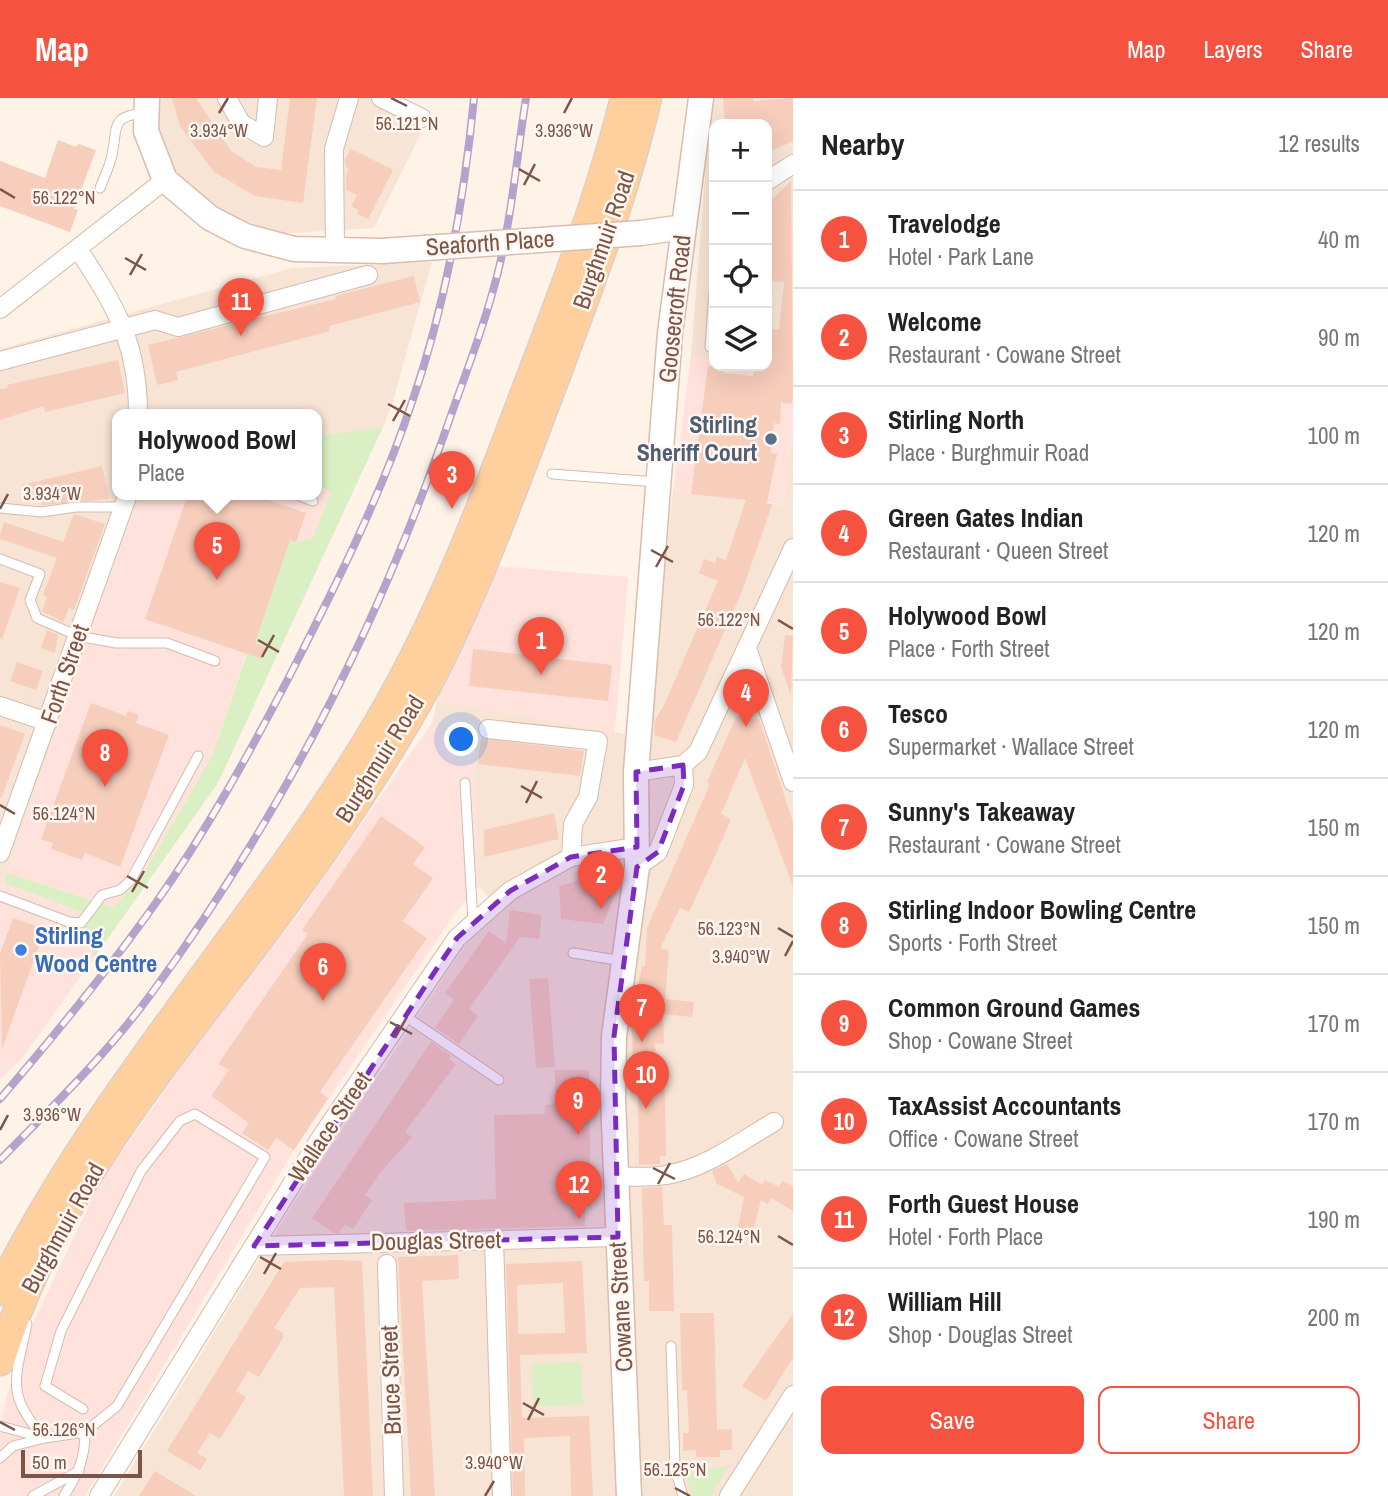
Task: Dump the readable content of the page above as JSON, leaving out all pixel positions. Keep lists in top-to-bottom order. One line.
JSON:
{"streets":{"main road":["Burghmuir Road","Seaforth Place","Goosecroft Road","Cowane Street"],"street":["Forth Street","Wallace Street","Douglas Street","Bruce Street"]},"crossings":[["Seaforth Place","Goosecroft Road"],["Goosecroft Road","Cowane Street"],["Wallace Street","Douglas Street"],["Wallace Street","Cowane Street"],["Douglas Street","Cowane Street"]],"places":["Stirling Sheriff Court","Stirling Wood Centre"],"scale_bar":"50 m","page":{"header":"Map","nav":["Map","Layers","Share"],"heading":["Nearby","12 results"],"map_buttons":["+","−"],"list":[{"mark":"1","name":"Travelodge","note":"Hotel · Park Lane","value":"40 m"},{"mark":"2","name":"Welcome","note":"Restaurant · Cowane Street","value":"90 m"},{"mark":"3","name":"Stirling North","note":"Place · Burghmuir Road","value":"100 m"},{"mark":"4","name":"Green Gates Indian","note":"Restaurant · Queen Street","value":"120 m"},{"mark":"5","name":"Holywood Bowl","note":"Place · Forth Street","value":"120 m"},{"mark":"6","name":"Tesco","note":"Supermarket · Wallace Street","value":"120 m"},{"mark":"7","name":"Sunny's Takeaway","note":"Restaurant · Cowane Street","value":"150 m"},{"mark":"8","name":"Stirling Indoor Bowling Centre","note":"Sports · Forth Street","value":"150 m"},{"mark":"9","name":"Common Ground Games","note":"Shop · Cowane Street","value":"170 m"},{"mark":"10","name":"TaxAssist Accountants","note":"Office · Cowane Street","value":"170 m"},{"mark":"11","name":"Forth Guest House","note":"Hotel · Forth Place","value":"190 m"},{"mark":"12","name":"William Hill","note":"Shop · Douglas Street","value":"200 m"}],"pins":["11","3","5","1","4","8","2","6","7","10","9","12"],"popup":["Holywood Bowl","Place"],"buttons":["Save","Share"],"scale":"50 m"},"coordinates":["56.121°N","3.934°W","3.936°W","56.122°N","56.124°N","56.123°N","3.940°W","56.126°N","56.125°N"]}
